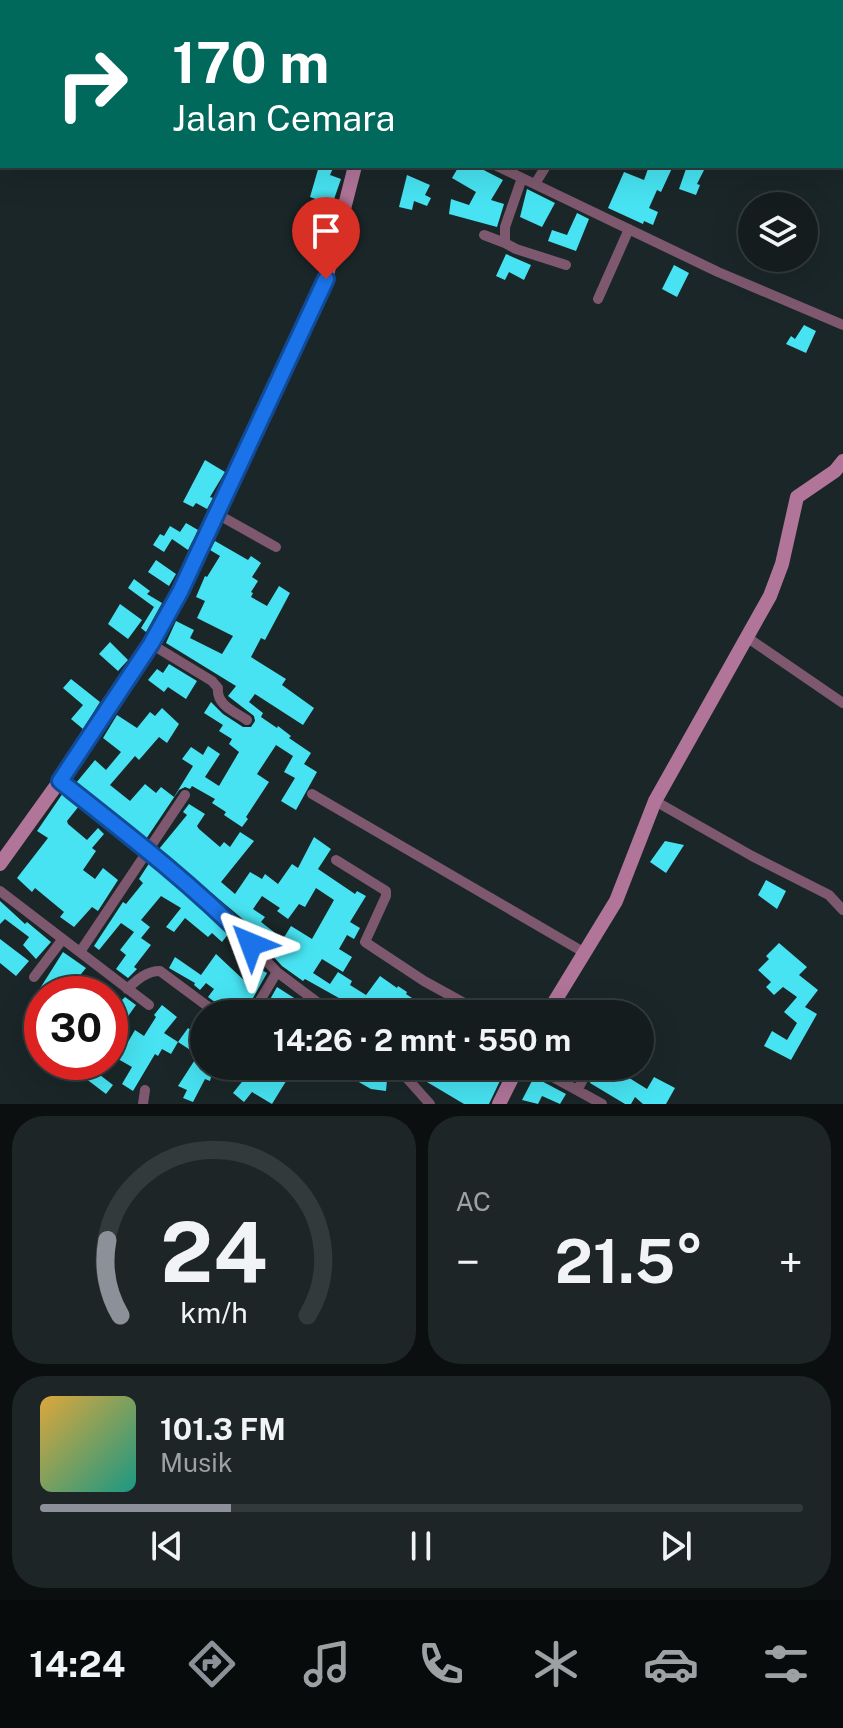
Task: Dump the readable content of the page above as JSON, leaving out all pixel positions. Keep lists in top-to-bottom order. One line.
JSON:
{"page":{"turn":["170 m","Jalan Cemara"],"limit":"30","trip":"14:26 · 2 mnt · 550 m","tile":"AC","heat":["−","21.5°","+"],"song":["101.3 FM","Musik"],"tabs":"14:24","gauge":["24","km/h"]}}
